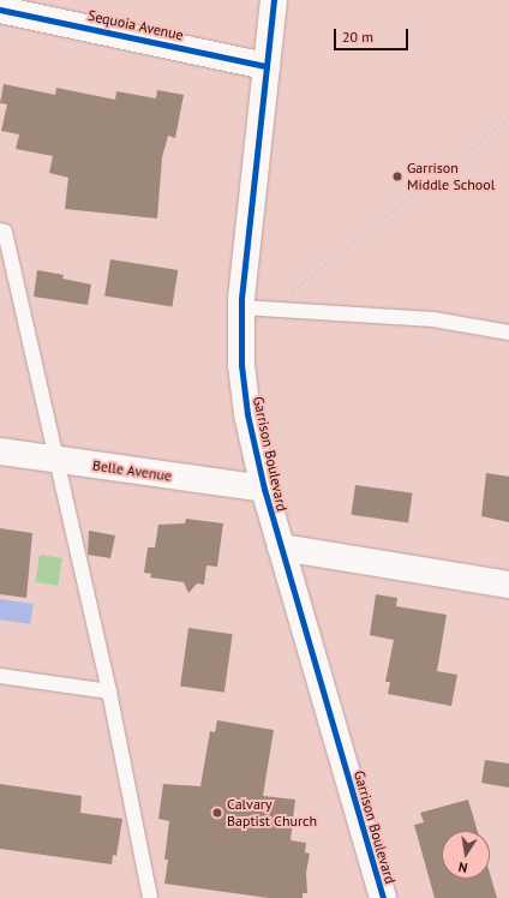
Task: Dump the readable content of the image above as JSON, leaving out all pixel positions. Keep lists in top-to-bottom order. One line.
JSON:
{"streets":{"main road":["Sequoia Avenue","Garrison Boulevard","Belle Avenue"]},"crossings":[["Sequoia Avenue","Garrison Boulevard"],["Garrison Boulevard","Belle Avenue"]],"places":["Garrison Middle School","Calvary Baptist Church"],"scale_bar":"20 m","north":"bottom"}
